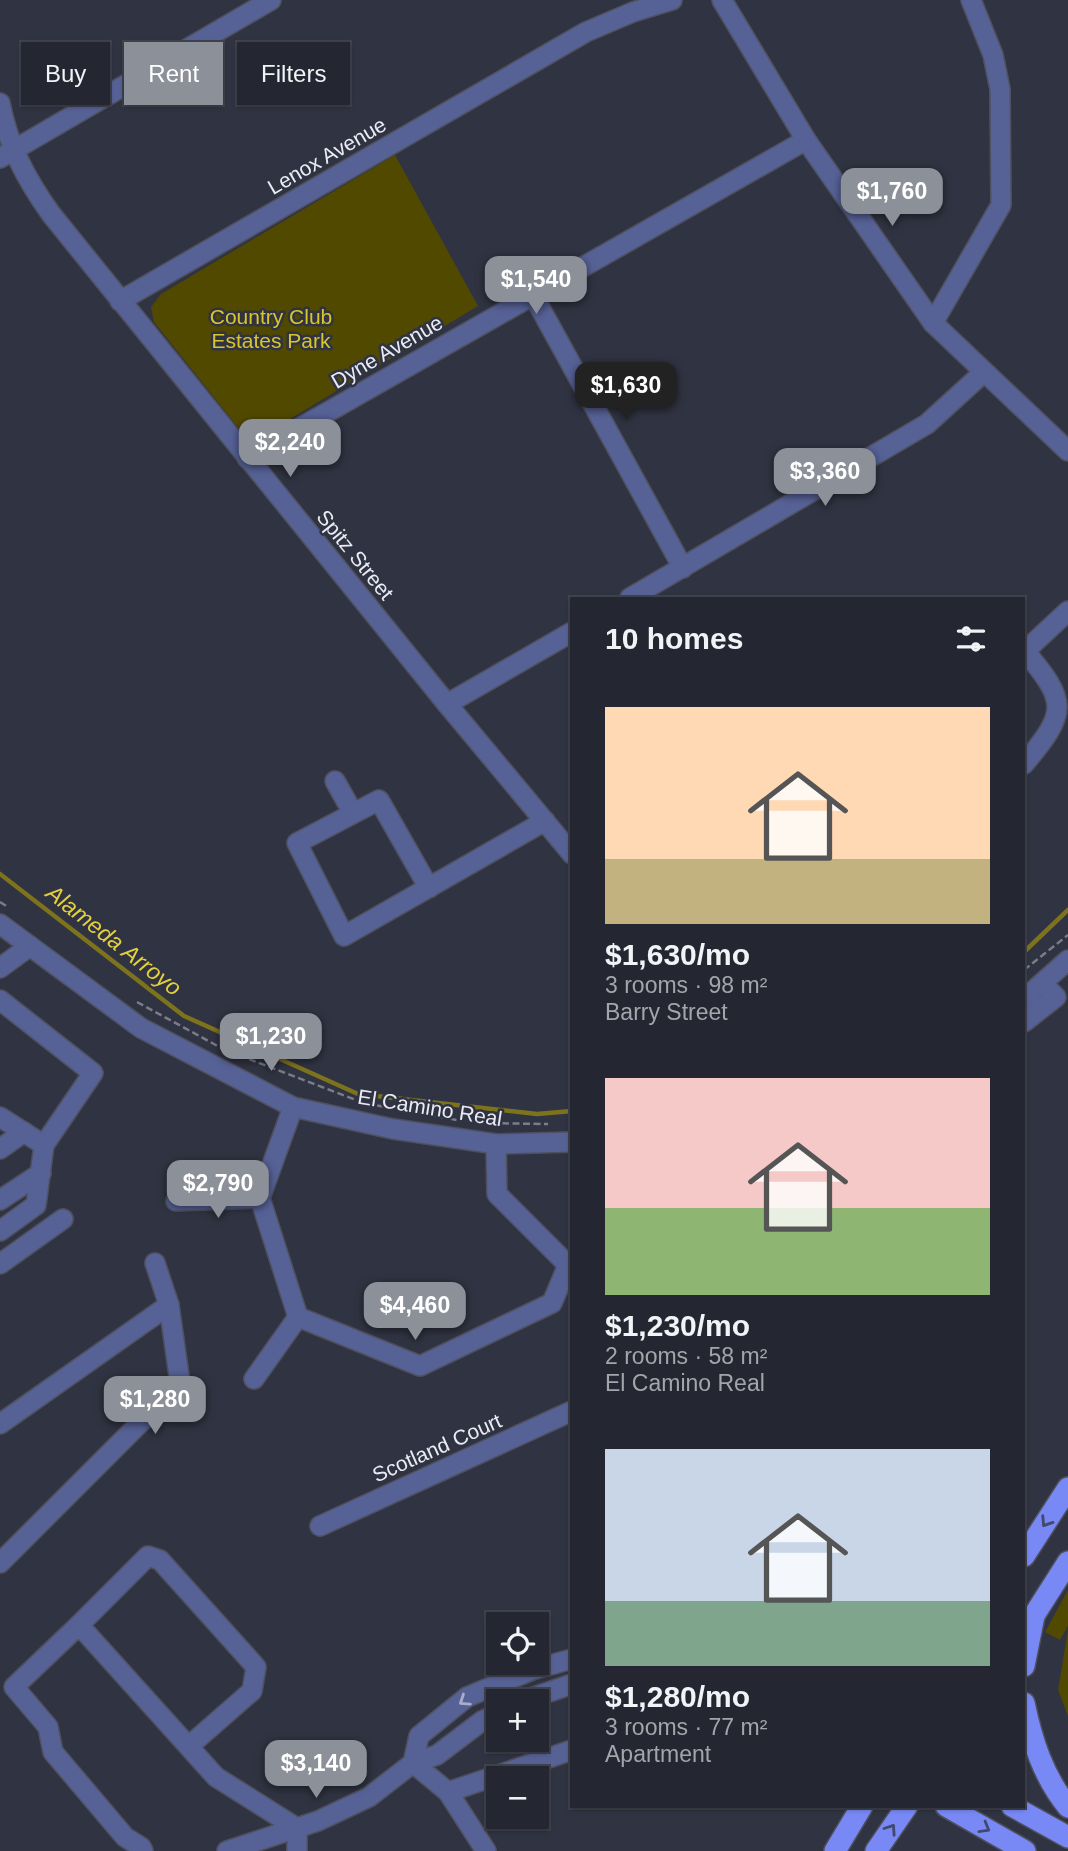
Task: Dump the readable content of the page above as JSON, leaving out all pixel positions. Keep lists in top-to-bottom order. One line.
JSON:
{"streets":{"street":["Lenox Avenue","Dyne Avenue","Spitz Street","El Camino Real","Scotland Court"]},"crossings":[["Lenox Avenue","Spitz Street"],["Dyne Avenue","Spitz Street"]],"water":["Alameda Arroyo"],"parks":["Country Club Estates Park"],"page":{"chip":["Buy","Rent","Filters"],"price":["$1,760","$1,540","$1,630","$2,240","$3,360","$1,230","$2,790","$4,460","$1,280","$3,140"],"heading":"10 homes","list":[{"name":"$1,630/mo","note":"3 rooms · 98 m² · Barry Street"},{"name":"$1,230/mo","note":"2 rooms · 58 m² · El Camino Real"},{"name":"$1,280/mo","note":"3 rooms · 77 m² · Apartment"}],"map_buttons":["+","−"]}}
